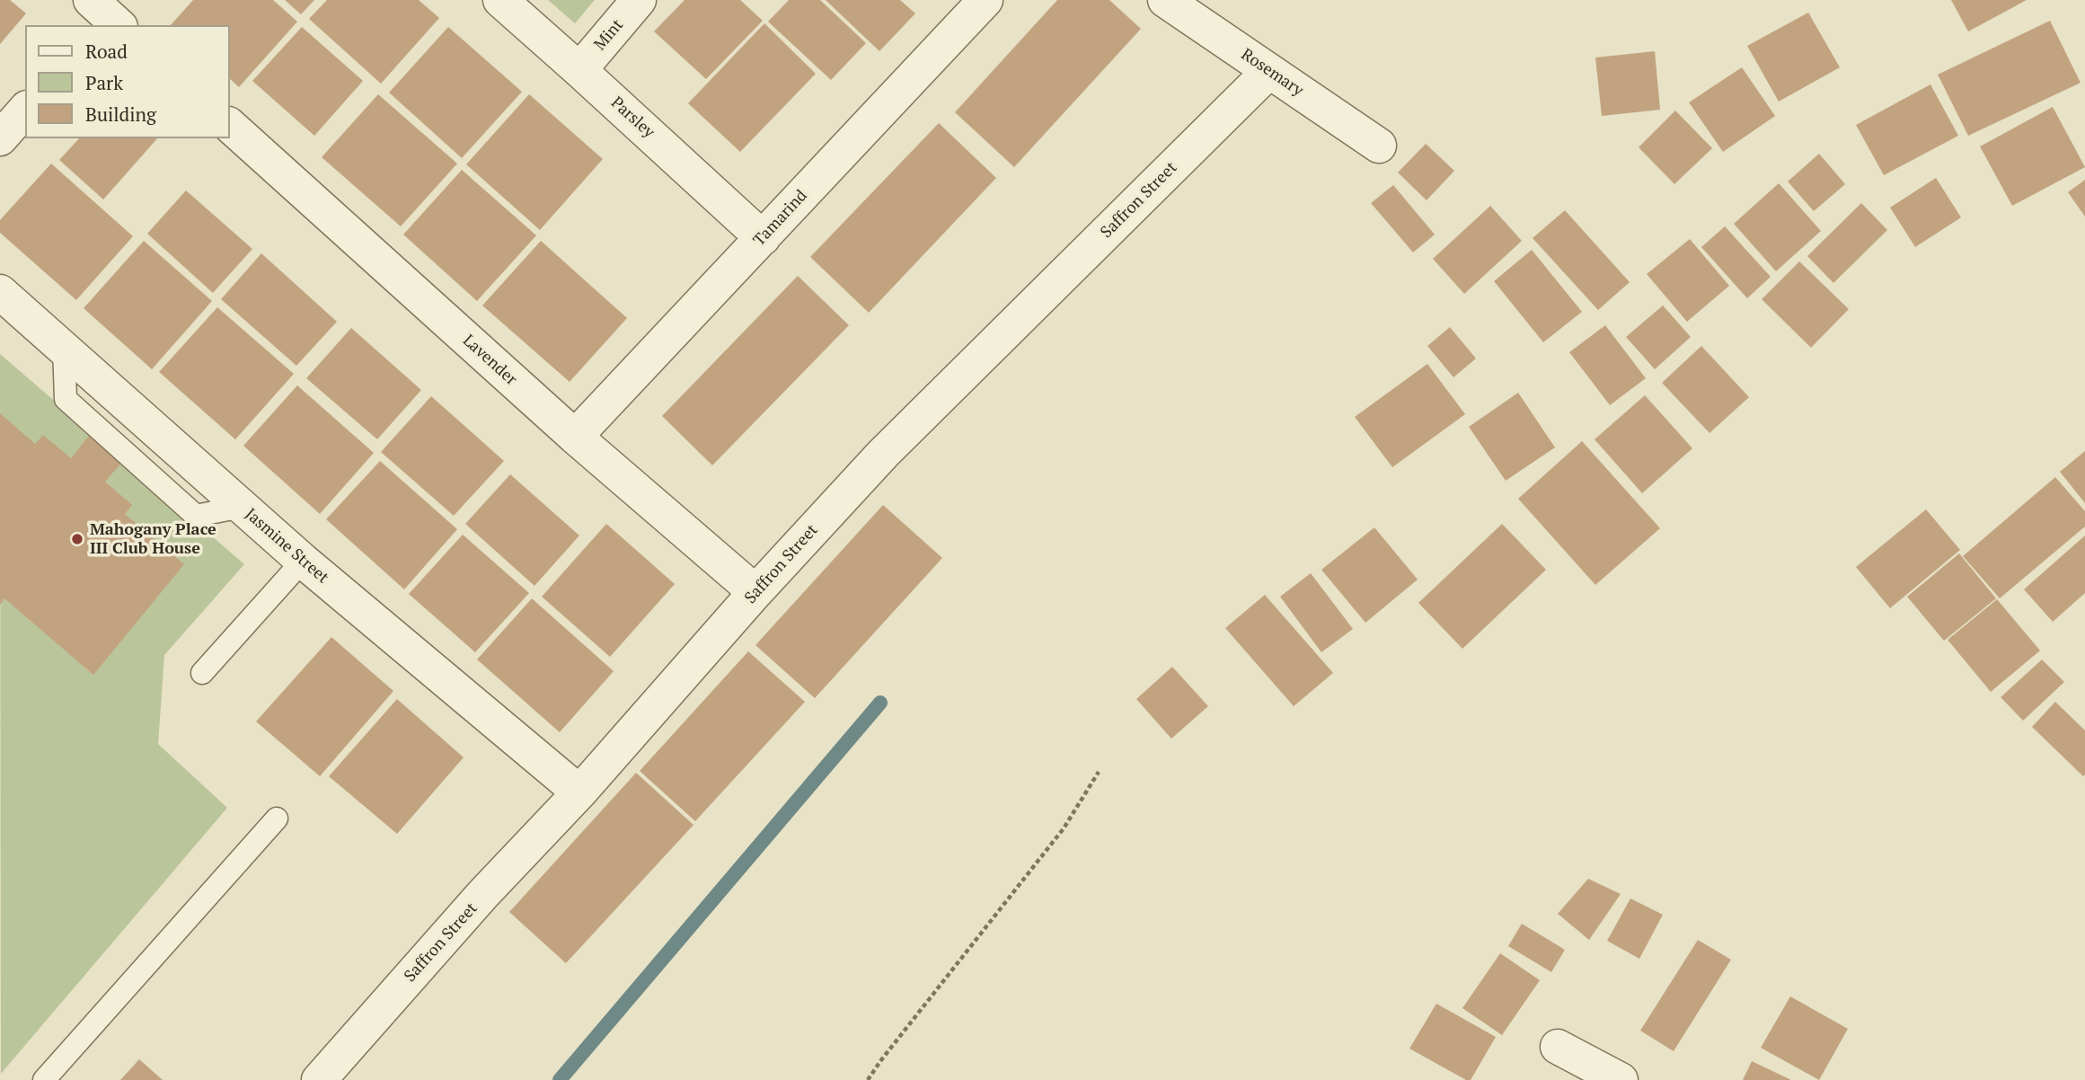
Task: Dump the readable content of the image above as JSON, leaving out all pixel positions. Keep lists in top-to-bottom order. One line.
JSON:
{"streets":{"street":["Mint","Rosemary","Parsley","Saffron Street","Tamarind","Lavender","Jasmine Street"]},"crossings":[["Mint","Parsley"],["Rosemary","Saffron Street"],["Parsley","Tamarind"],["Saffron Street","Lavender"],["Saffron Street","Jasmine Street"],["Tamarind","Lavender"]],"places":["Mahogany Place III Club House"],"legend":["Road","Park","Building"]}
